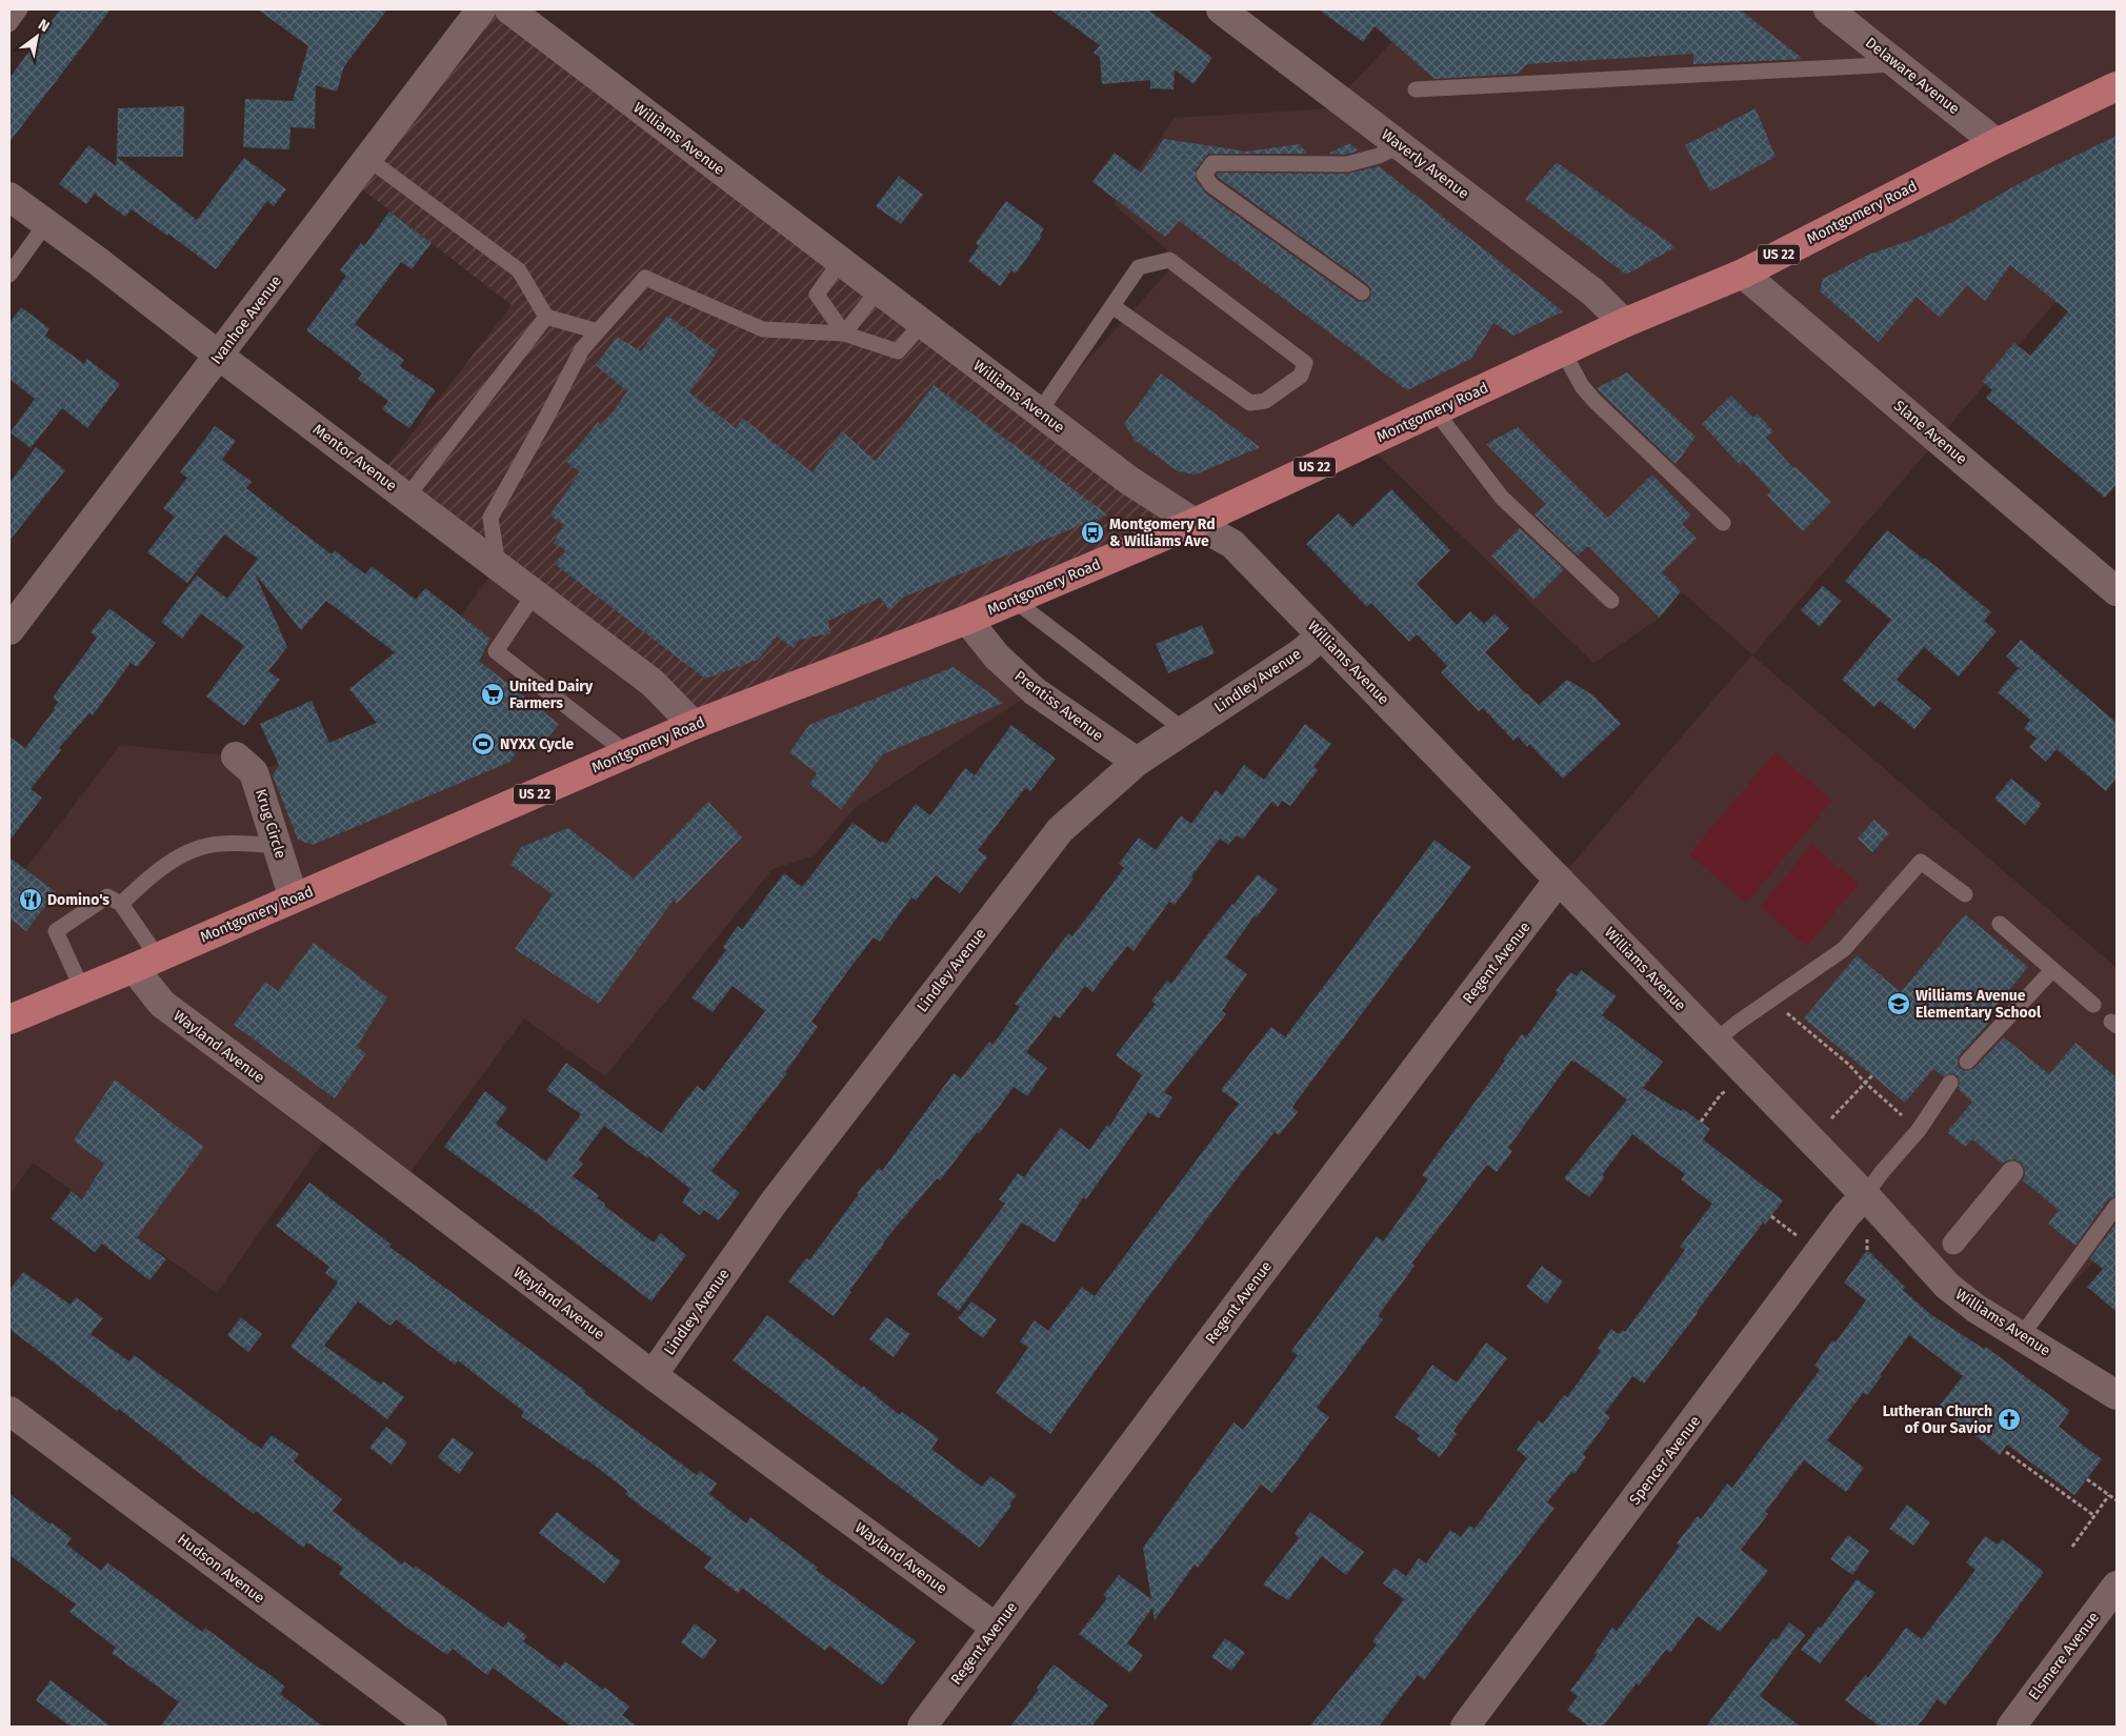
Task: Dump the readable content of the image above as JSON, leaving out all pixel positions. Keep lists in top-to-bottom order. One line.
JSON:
{"streets":{"main road":["Montgomery Road","US 22"],"street":["Delaware Avenue","Williams Avenue","Waverly Avenue","Ivanhoe Avenue","Slane Avenue","Mentor Avenue","Lindley Avenue","Prentiss Avenue","Krug Circle","Regent Avenue","Wayland Avenue","Spencer Avenue","Hudson Avenue","Elsmere Avenue"]},"crossings":[["Delaware Avenue","Montgomery Road"],["Williams Avenue","Montgomery Road"],["Williams Avenue","Lindley Avenue"],["Williams Avenue","Regent Avenue"],["Williams Avenue","Spencer Avenue"],["Waverly Avenue","Montgomery Road"],["Montgomery Road","Slane Avenue"],["Montgomery Road","Mentor Avenue"],["Montgomery Road","Prentiss Avenue"],["Montgomery Road","Krug Circle"],["Montgomery Road","Wayland Avenue"],["Ivanhoe Avenue","Mentor Avenue"],["Lindley Avenue","Prentiss Avenue"],["Lindley Avenue","Wayland Avenue"],["Regent Avenue","Wayland Avenue"]],"places":{"bus stop":["Montgomery Rd & Williams Ave"],"supermarket":["United Dairy Farmers"],"sports":["NYXX Cycle"],"restaurant":["Domino's"],"school or university":["Williams Avenue Elementary School"],"church":["Lutheran Church of Our Savior"]},"north":"top right"}
